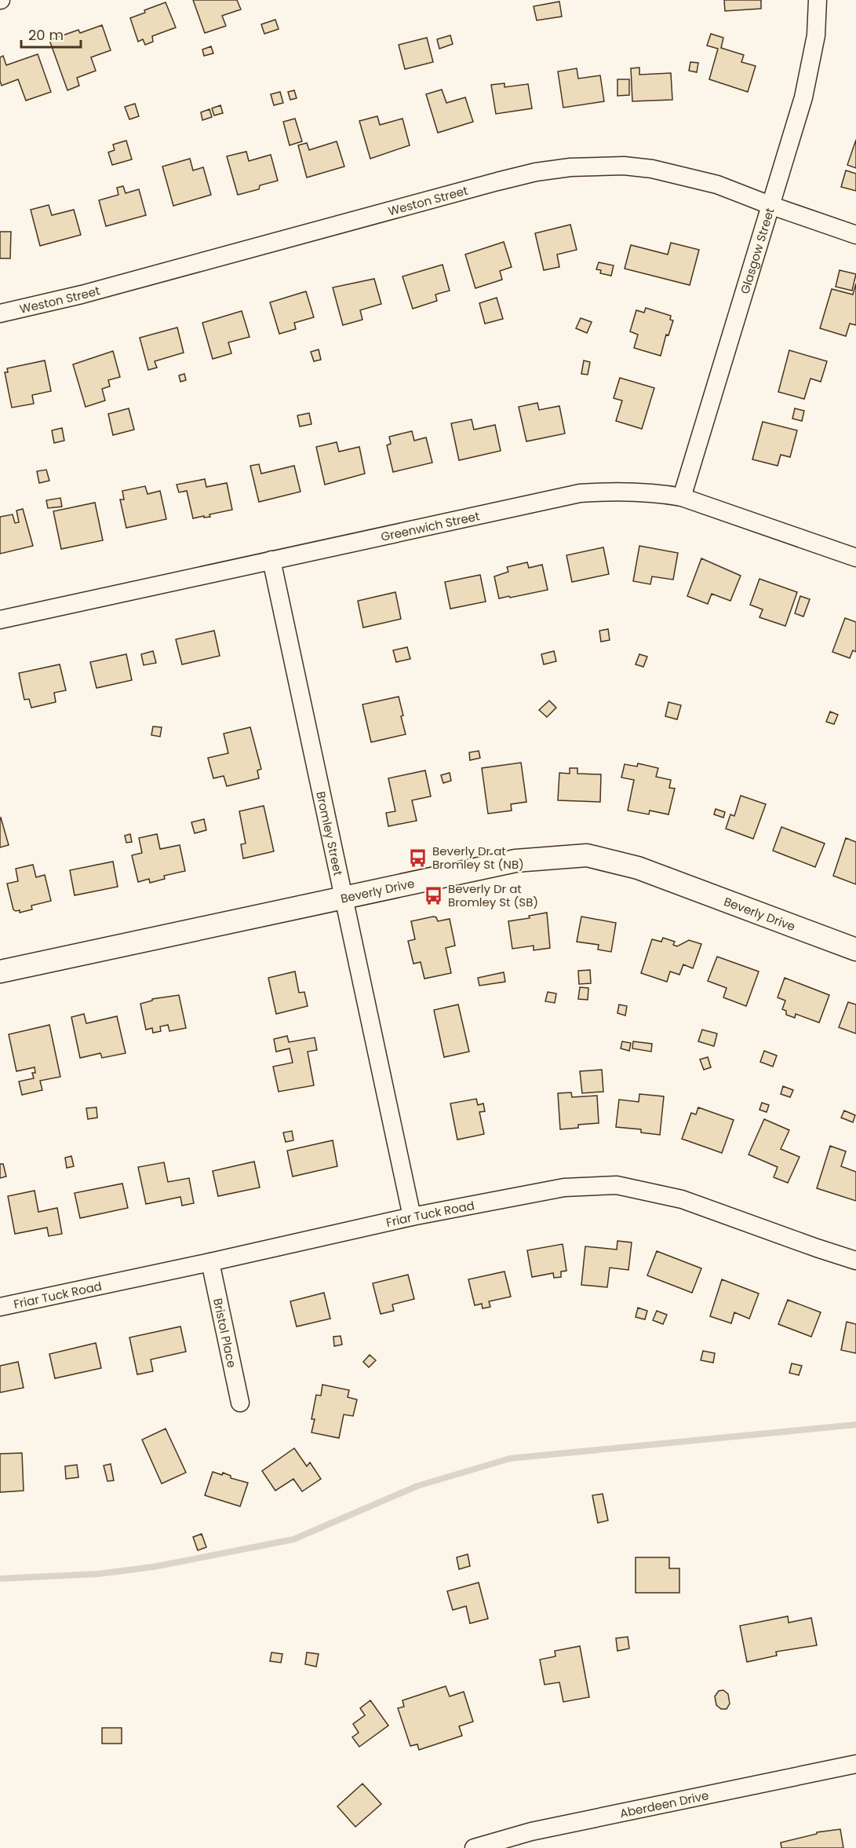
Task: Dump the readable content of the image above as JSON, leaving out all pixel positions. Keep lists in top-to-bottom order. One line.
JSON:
{"streets":{"street":["Weston Street","Glasgow Street","Greenwich Street","Bromley Street","Beverly Drive","Friar Tuck Road","Bristol Place","Aberdeen Drive"]},"crossings":[["Weston Street","Glasgow Street"],["Glasgow Street","Greenwich Street"],["Greenwich Street","Bromley Street"],["Bromley Street","Beverly Drive"],["Bromley Street","Friar Tuck Road"],["Friar Tuck Road","Bristol Place"]],"places":{"bus stop":["Beverly Dr at Bromley St (NB)","Beverly Dr at Bromley St (SB)"]},"scale_bar":"20 m"}
